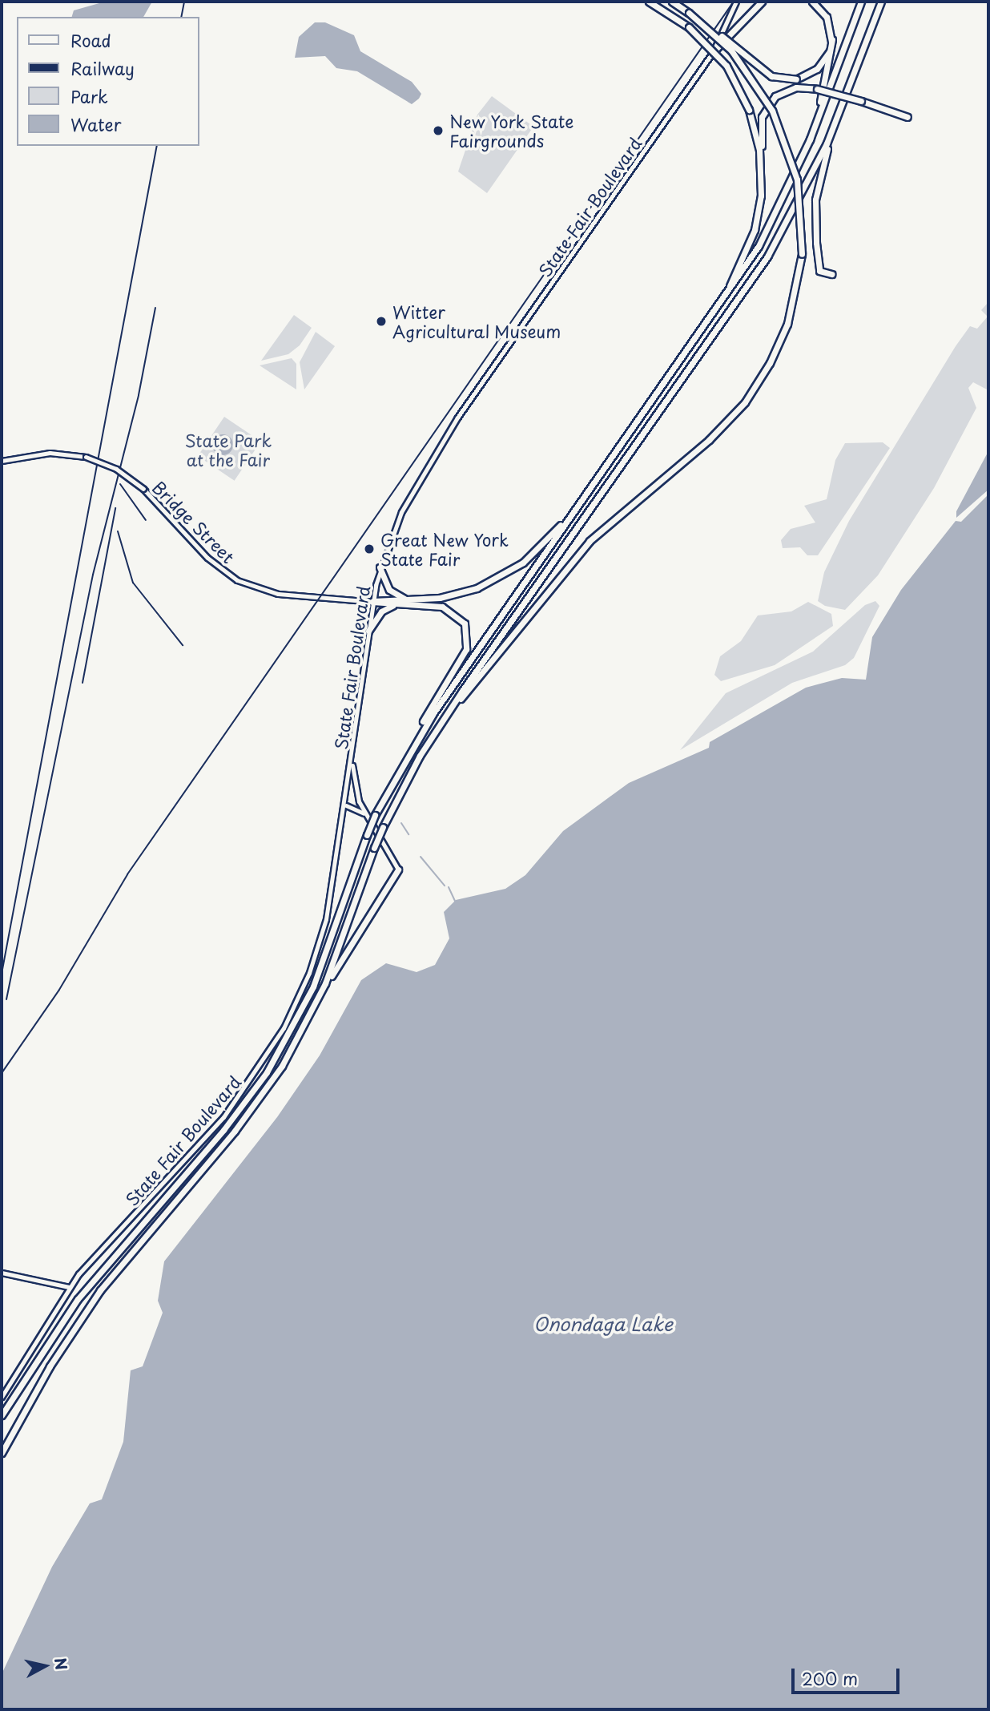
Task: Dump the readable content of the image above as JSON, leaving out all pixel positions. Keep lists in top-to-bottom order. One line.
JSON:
{"streets":{"main road":["State Fair Boulevard","Bridge Street"]},"crossings":[["State Fair Boulevard","Bridge Street"]],"water":["Onondaga Lake"],"parks":["State Park at the Fair"],"places":["New York State Fairgrounds","Witter Agricultural Museum","Great New York State Fair"],"legend":["Road","Railway","Park","Water"],"scale_bar":"200 m","north":"right"}
